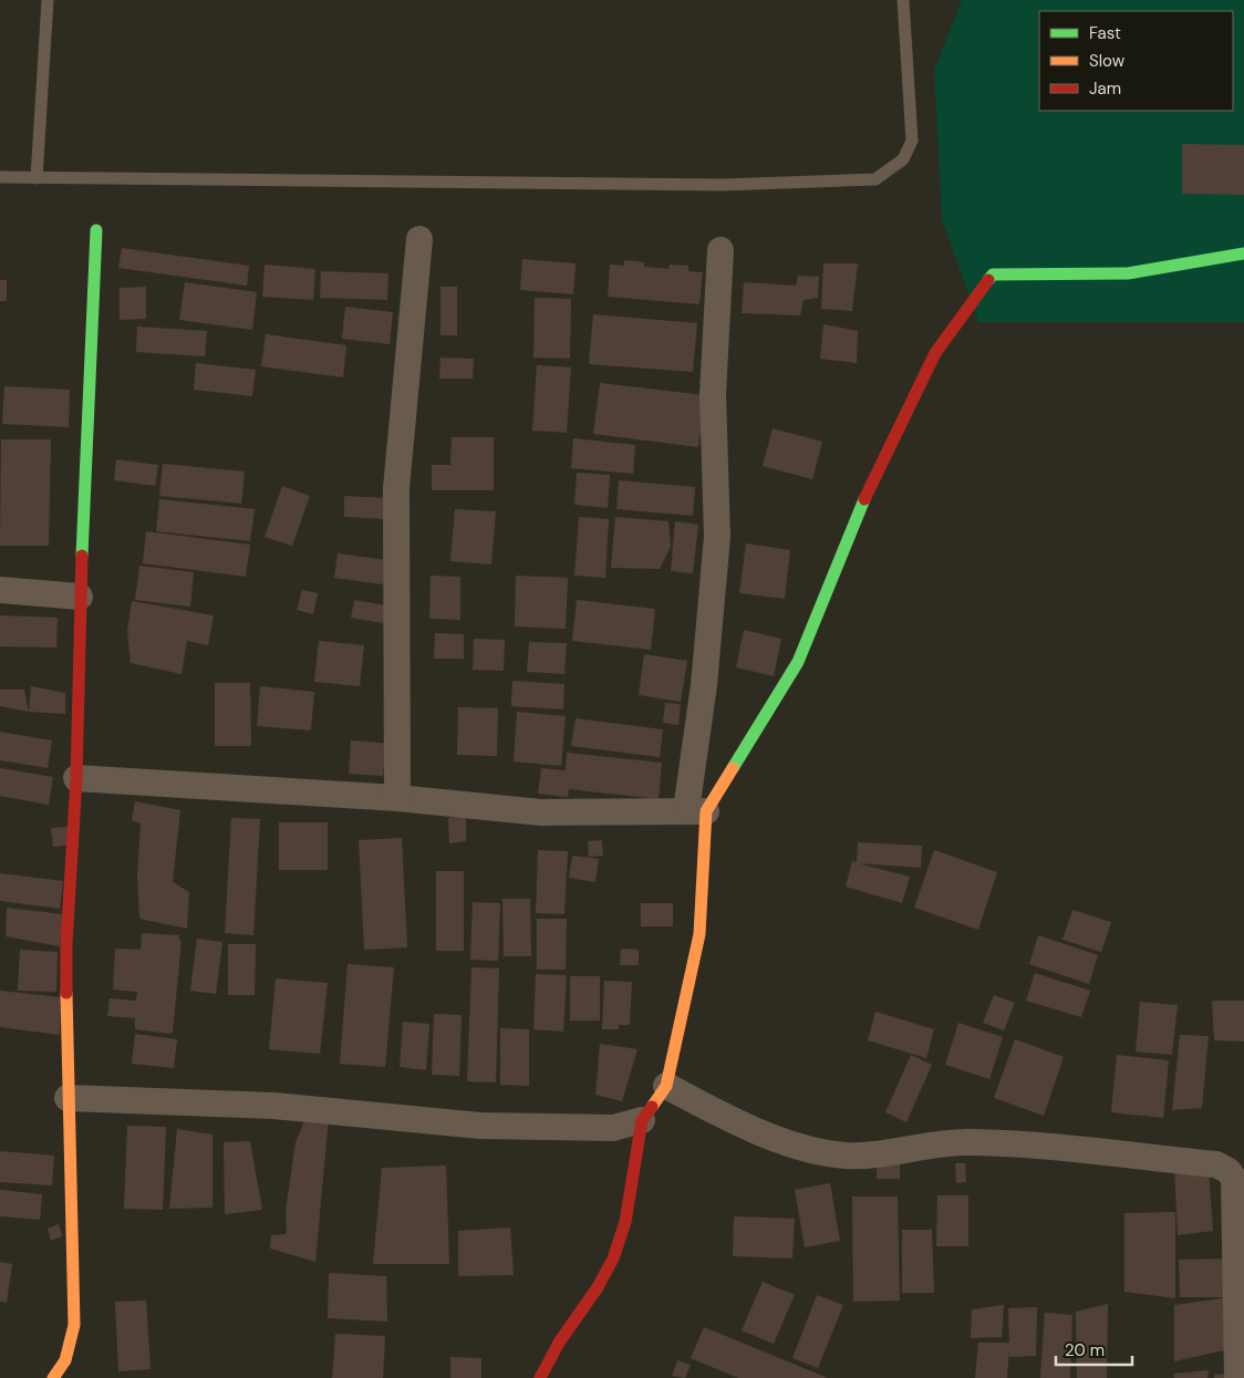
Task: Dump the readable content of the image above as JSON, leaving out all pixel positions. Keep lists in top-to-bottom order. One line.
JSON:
{"legend":["Fast","Slow","Jam"],"scale_bar":"20 m"}
